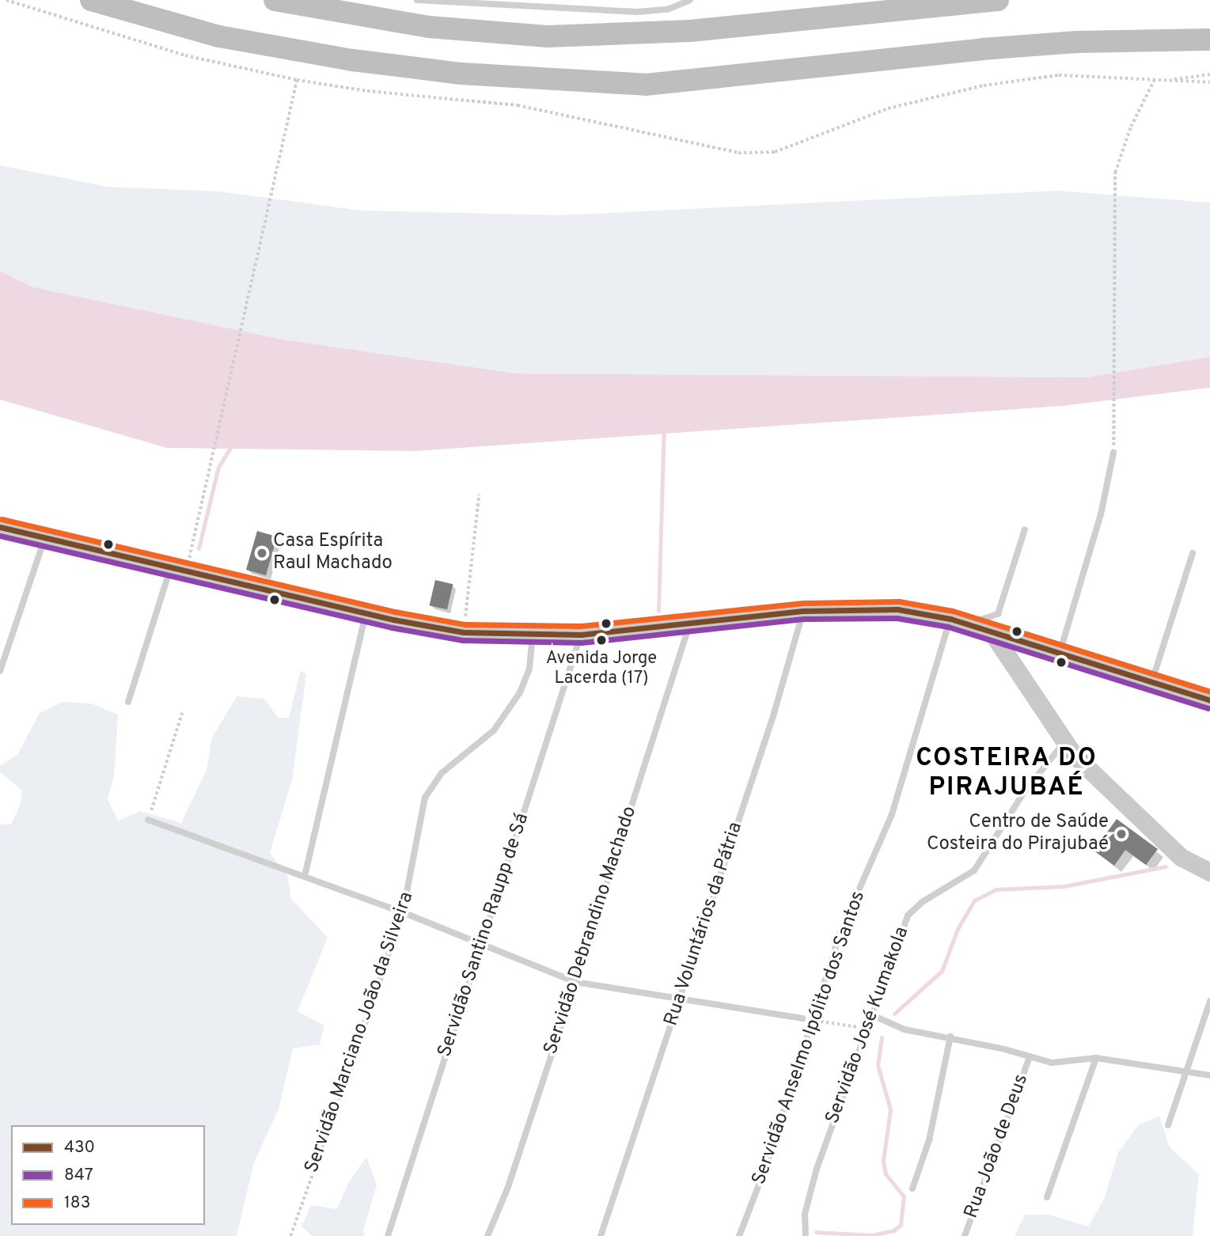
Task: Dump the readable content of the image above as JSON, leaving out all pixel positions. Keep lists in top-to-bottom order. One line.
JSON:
{"streets":{"lane":["Rua Voluntários da Pátria","Servidão Debrandino Machado","Servidão Santino Raupp de Sá","Servidão José Kumakola","Servidão Marciano João da Silveira","Servidão Anselmo Ipólito dos Santos","Rua João de Deus"]},"districts":["COSTEIRA DO PIRAJUBAÉ"],"places":["Casa Espírita Raul Machado","Avenida Jorge Lacerda (17)","Centro de Saúde Costeira do Pirajubaé"],"lines":["transit line 183","transit line 430","transit line 847"],"legend":["430","847","183"]}
